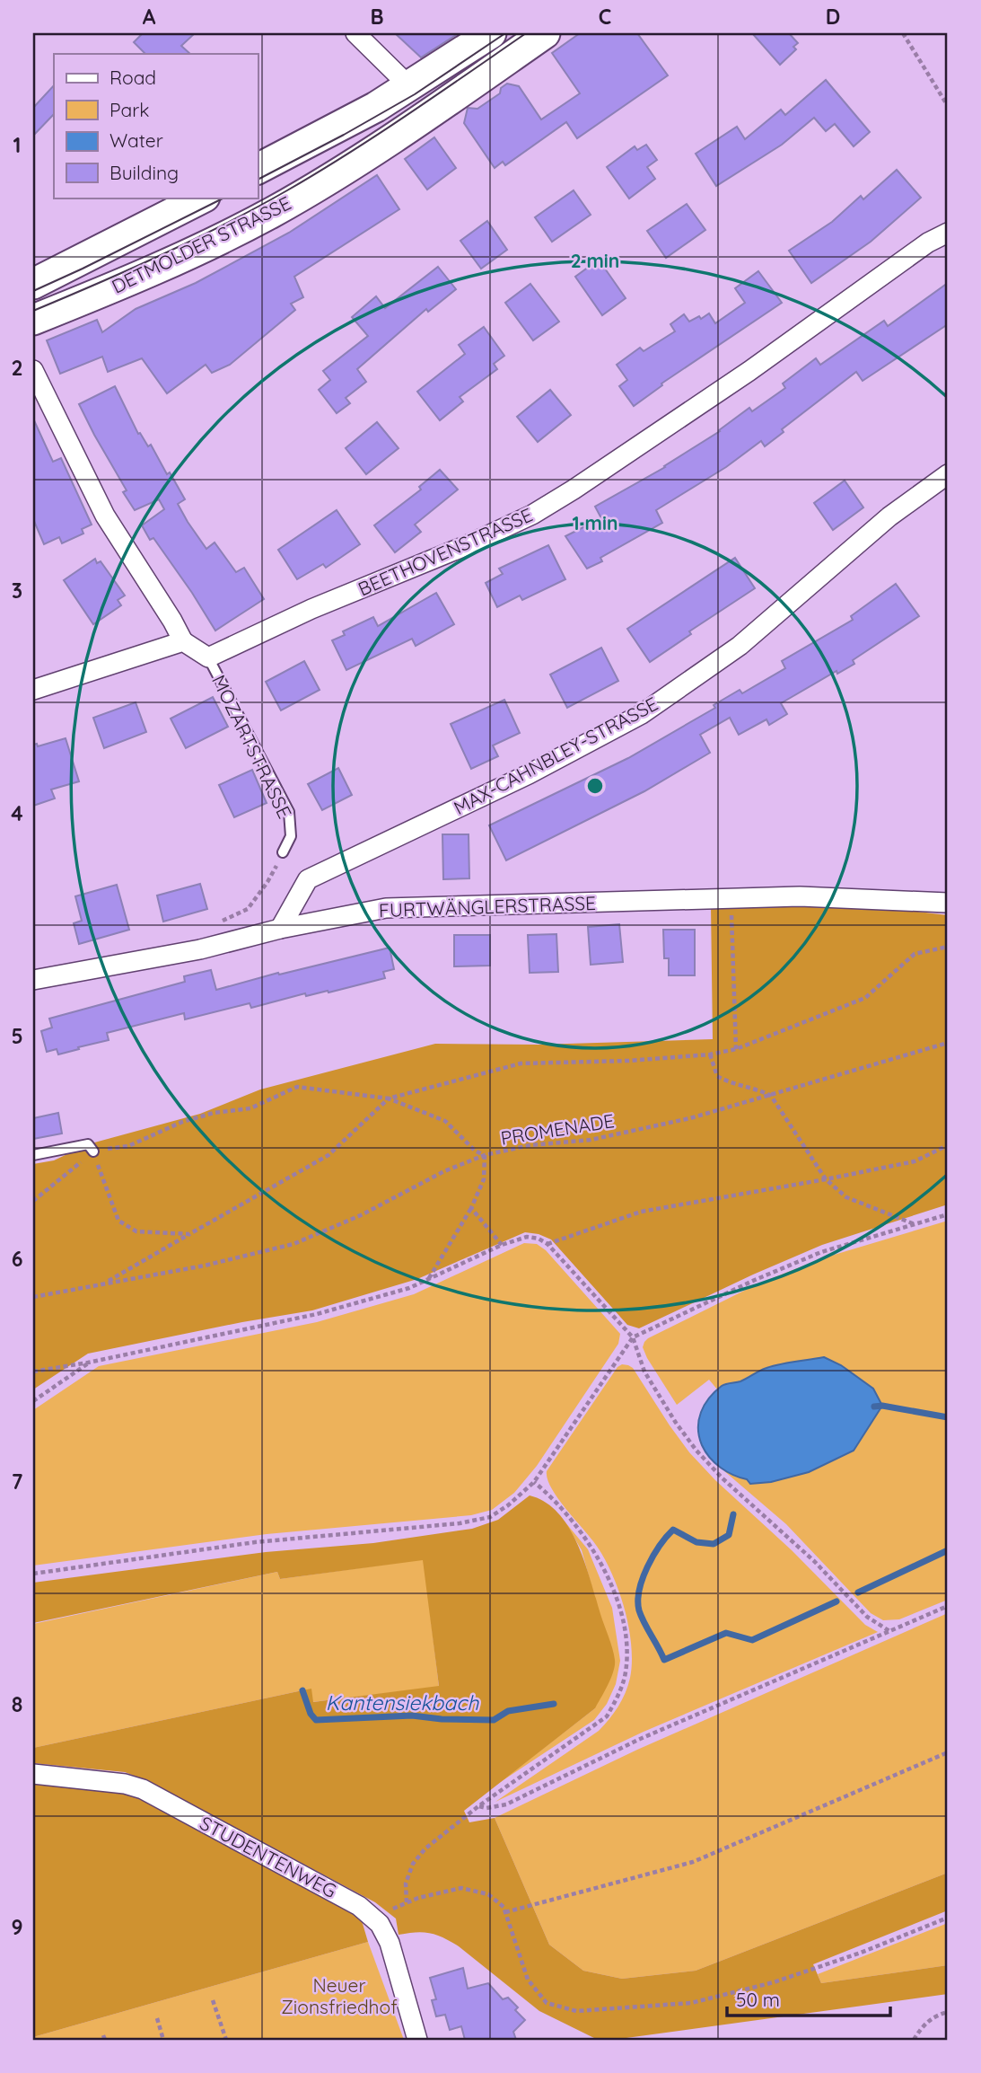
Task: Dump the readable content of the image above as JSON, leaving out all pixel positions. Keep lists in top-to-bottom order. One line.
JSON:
{"streets":{"main road":["DETMOLDER STRASSE"],"street":["BEETHOVENSTRASSE","MAX-CAHNBLEY-STRASSE","FURTWÄNGLERSTRASSE","STUDENTENWEG"],"lane":["MOZARTSTRASSE"],"path":["PROMENADE"]},"crossings":[["BEETHOVENSTRASSE","MOZARTSTRASSE"],["MAX-CAHNBLEY-STRASSE","FURTWÄNGLERSTRASSE"]],"water":["Kantensiekbach"],"parks":["Neuer Zionsfriedhof"],"legend":["Road","Park","Water","Building"],"scale_bar":"50 m","grid":{"columns":["A","B","C","D"],"rows":["1","2","3","4","5","6","7","8","9"]},"rings":["2 min","1 min"]}
